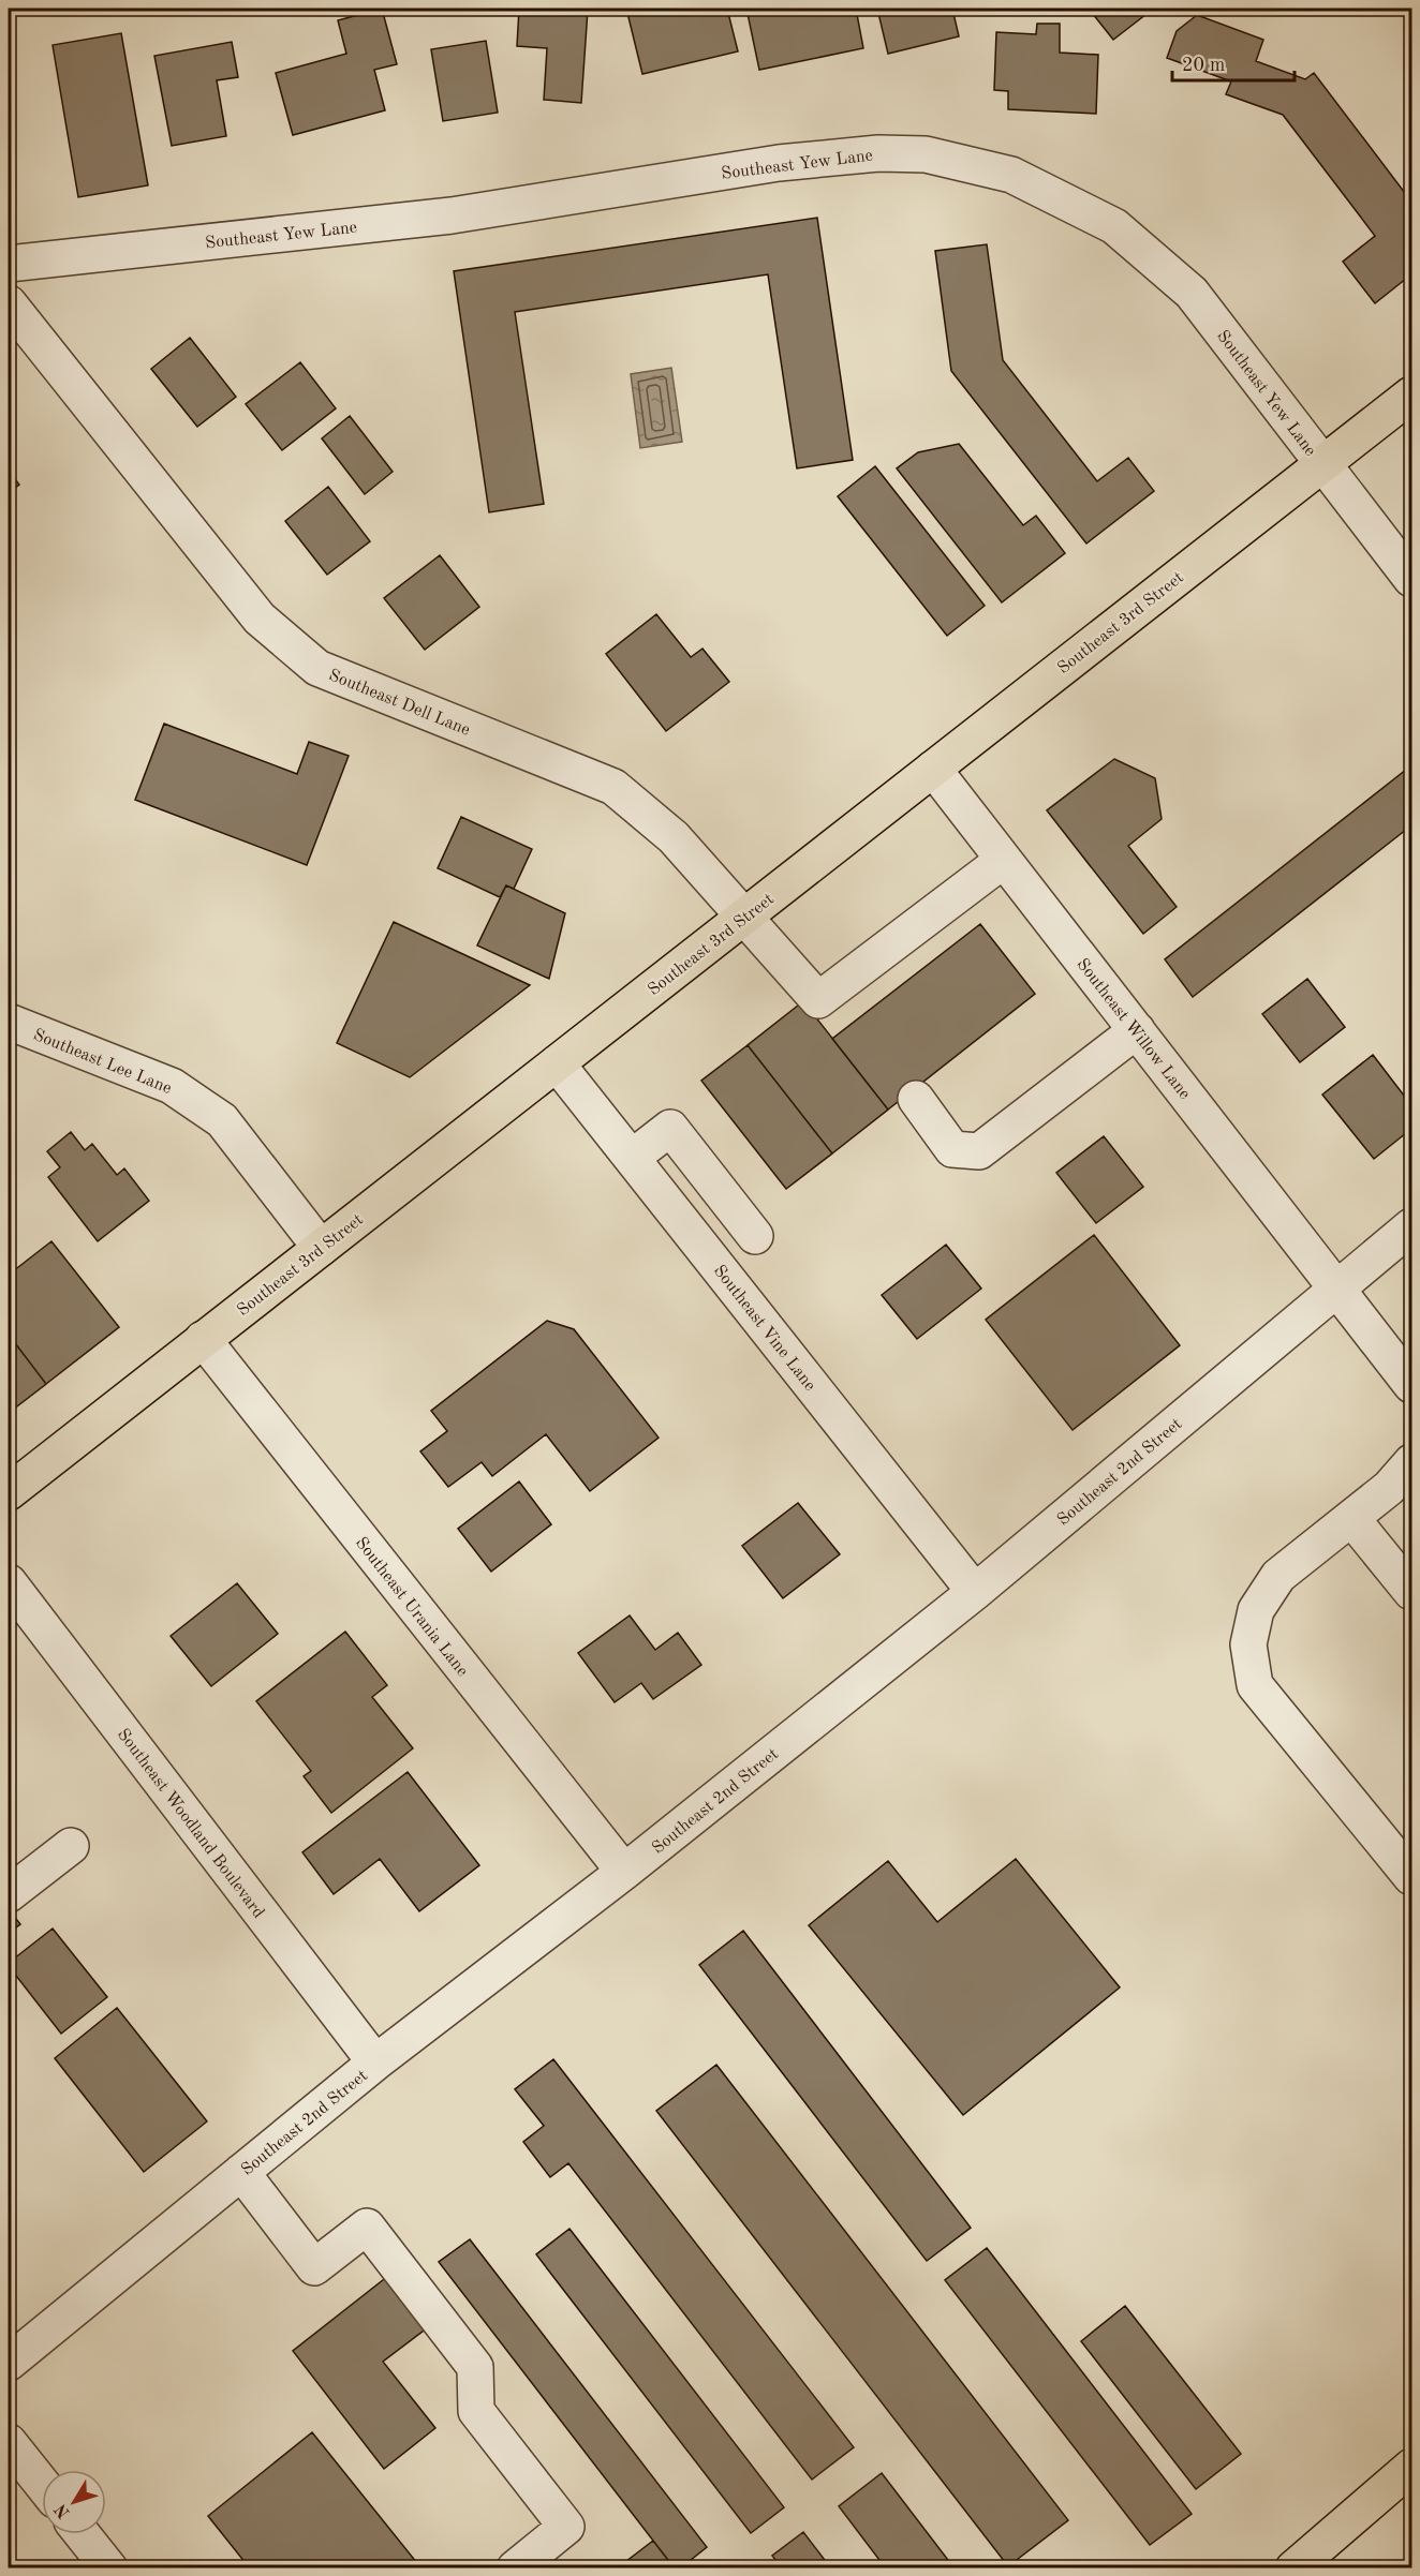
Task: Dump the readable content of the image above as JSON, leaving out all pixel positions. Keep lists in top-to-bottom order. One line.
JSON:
{"streets":{"main road":["Southeast 3rd Street"],"street":["Southeast Yew Lane","Southeast Dell Lane","Southeast Willow Lane","Southeast Lee Lane","Southeast Vine Lane","Southeast 2nd Street","Southeast Urania Lane","Southeast Woodland Boulevard"]},"crossings":[["Southeast Yew Lane","Southeast 3rd Street"],["Southeast 3rd Street","Southeast Dell Lane"],["Southeast 3rd Street","Southeast Willow Lane"],["Southeast 3rd Street","Southeast Lee Lane"],["Southeast 3rd Street","Southeast Vine Lane"],["Southeast 3rd Street","Southeast Urania Lane"],["Southeast Dell Lane","Southeast Willow Lane"],["Southeast Willow Lane","Southeast 2nd Street"],["Southeast Vine Lane","Southeast 2nd Street"],["Southeast 2nd Street","Southeast Urania Lane"],["Southeast 2nd Street","Southeast Woodland Boulevard"]],"scale_bar":"20 m","north":"bottom left"}
